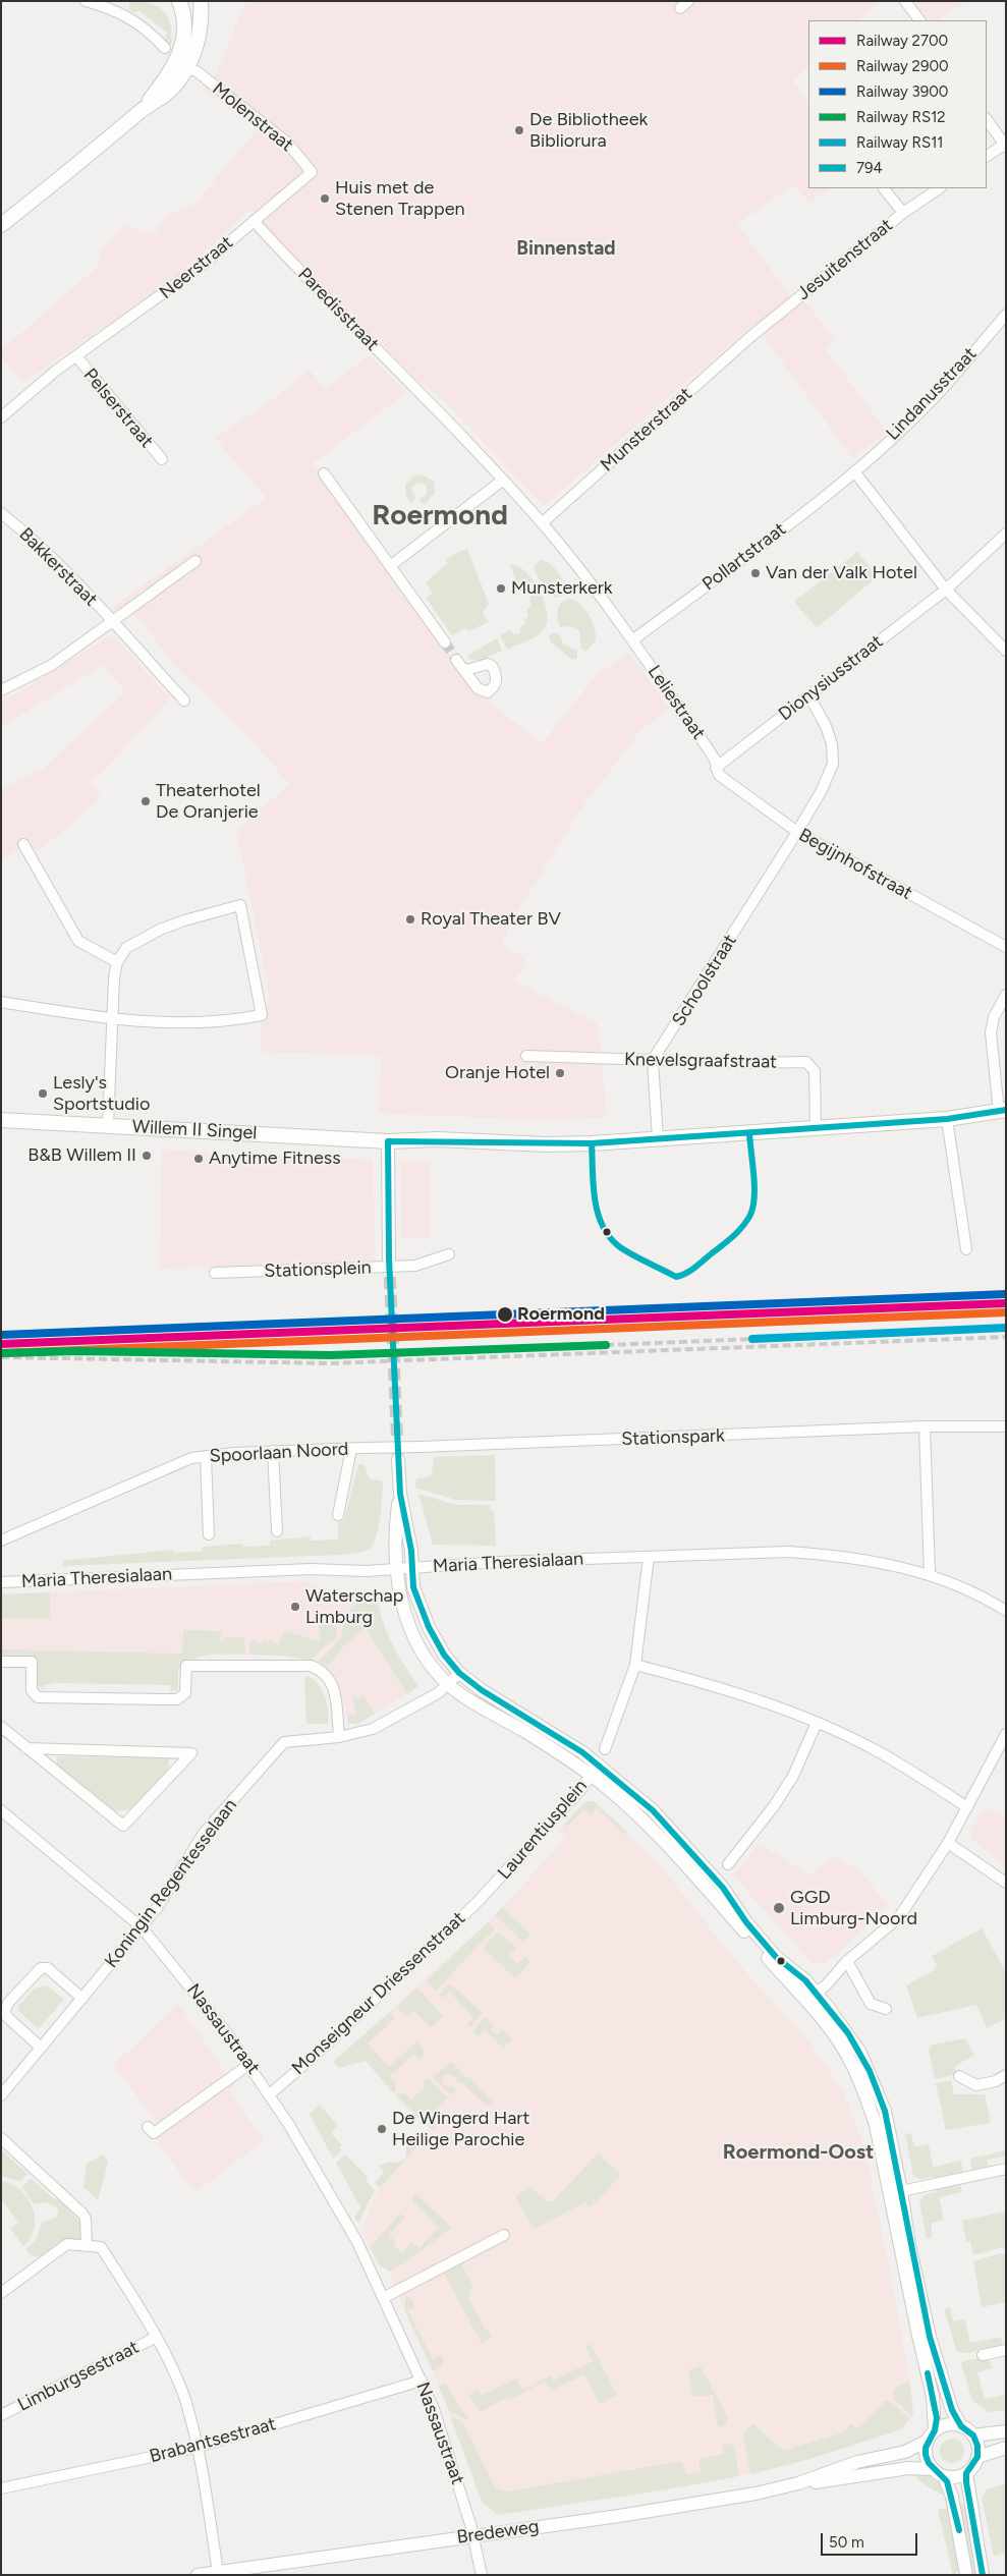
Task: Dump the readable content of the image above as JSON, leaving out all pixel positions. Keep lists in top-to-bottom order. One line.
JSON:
{"streets":{"main road":["Willem II Singel"],"street":["Molenstraat","Jesuitenstraat","Neerstraat","Paredisstraat","Lindanusstraat","Pelserstraat","Munsterstraat","Pollartstraat","Bakkerstraat","Dionysiusstraat","Leliestraat","Begijnhofstraat","Schoolstraat","Knevelsgraafstraat","Stationsplein","Stationspark","Spoorlaan Noord","Maria Theresialaan","Laurentiusplein","Koningin Regentesselaan","Monseigneur Driessenstraat","Nassaustraat","Limburgsestraat","Brabantsestraat","Bredeweg"]},"crossings":[["Molenstraat","Neerstraat"],["Jesuitenstraat","Munsterstraat"],["Neerstraat","Paredisstraat"],["Neerstraat","Pelserstraat"],["Paredisstraat","Munsterstraat"],["Paredisstraat","Leliestraat"],["Lindanusstraat","Pollartstraat"],["Munsterstraat","Leliestraat"],["Pollartstraat","Leliestraat"],["Dionysiusstraat","Leliestraat"],["Dionysiusstraat","Begijnhofstraat"],["Dionysiusstraat","Schoolstraat"],["Leliestraat","Begijnhofstraat"],["Begijnhofstraat","Schoolstraat"],["Schoolstraat","Knevelsgraafstraat"],["Knevelsgraafstraat","Willem II Singel"],["Willem II Singel","Stationsplein"],["Stationspark","Spoorlaan Noord"],["Laurentiusplein","Monseigneur Driessenstraat"],["Koningin Regentesselaan","Nassaustraat"],["Monseigneur Driessenstraat","Nassaustraat"],["Nassaustraat","Brabantsestraat"],["Nassaustraat","Bredeweg"]],"districts":["Binnenstad","Roermond","Roermond-Oost"],"places":["De Bibliotheek Bibliorura","Huis met de Stenen Trappen","Van der Valk Hotel","Munsterkerk","Theaterhotel De Oranjerie","Royal Theater BV","Oranje Hotel","Lesly's Sportstudio","B&B Willem II","Anytime Fitness","Roermond","Waterschap Limburg","GGD Limburg-Noord","De Wingerd Hart Heilige Parochie"],"lines":["transit line 794","rail line 3900","rail line 2700","rail line 2900","rail line RS11","rail line RS12"],"legend":["Railway 2700","Railway 2900","Railway 3900","Railway RS12","Railway RS11","794"],"scale_bar":"50 m"}
